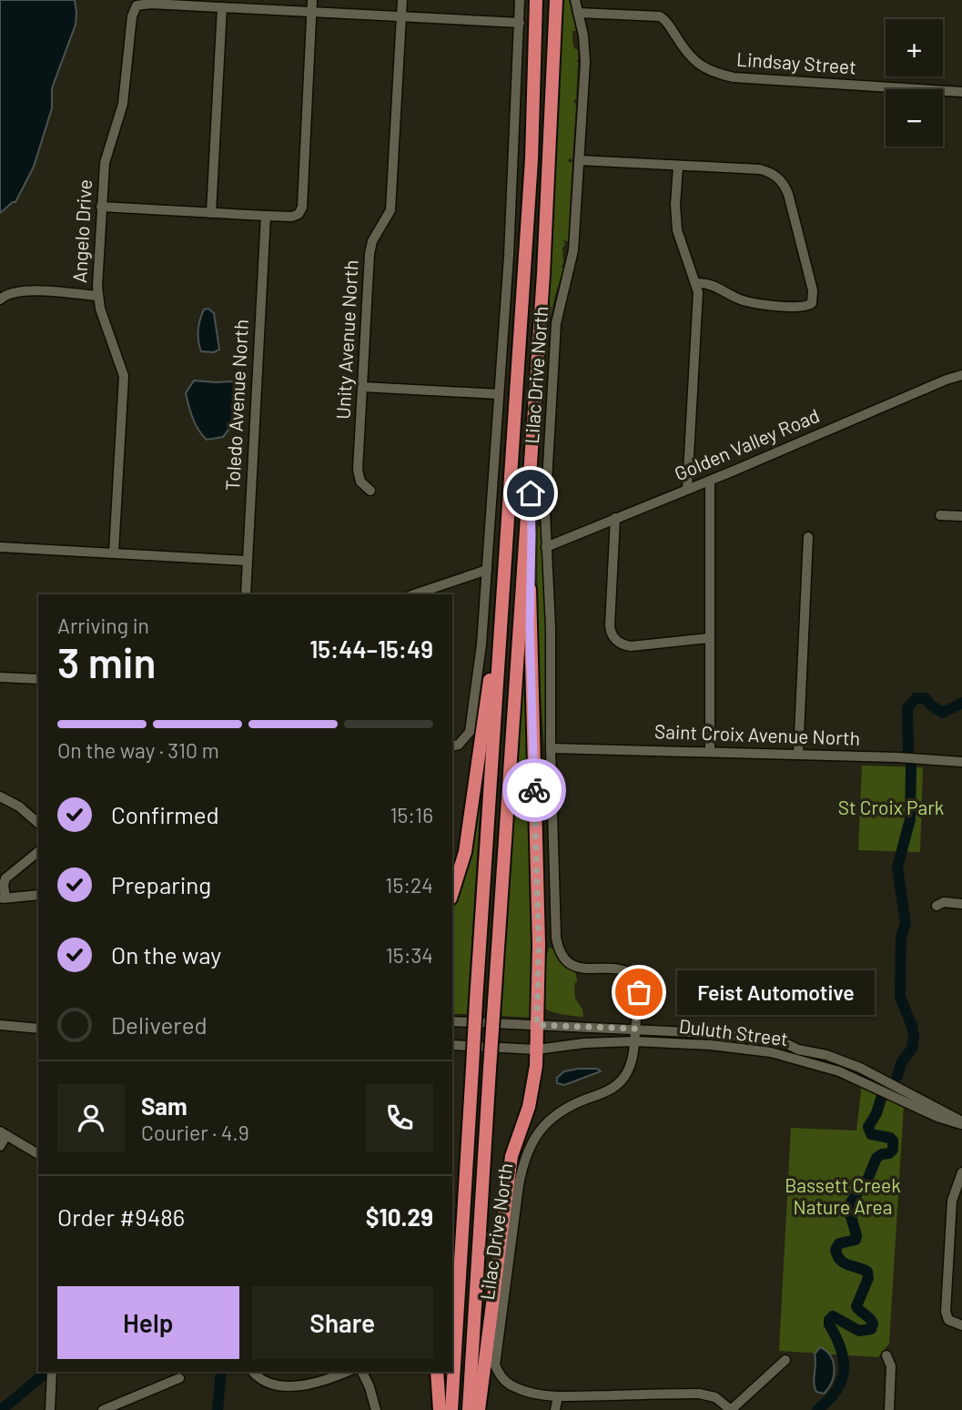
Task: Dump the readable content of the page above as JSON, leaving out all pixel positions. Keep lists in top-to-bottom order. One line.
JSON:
{"streets":{"street":["Lindsay Street","Angelo Drive","Unity Avenue North","Lilac Drive North","Toledo Avenue North","Golden Valley Road","Saint Croix Avenue North","Duluth Street"]},"crossings":[["Lindsay Street","Lilac Drive North"],["Lilac Drive North","Golden Valley Road"],["Lilac Drive North","Saint Croix Avenue North"],["Lilac Drive North","Duluth Street"]],"parks":["St Croix Park","Bassett Creek Nature Area"],"places":["Feist Automotive"],"page":{"map_buttons":["+","−"],"heading":["3 min","Arriving in","15:44–15:49"],"panel":["Sam","Courier · 4.9","Order #9486","$10.29"],"bar":"On the way · 310 m","list":[["Confirmed","15:16"],["Preparing","15:24"],["On the way","15:34"],"Delivered"],"bubble":"Feist Automotive","buttons":["Help","Share"]}}
